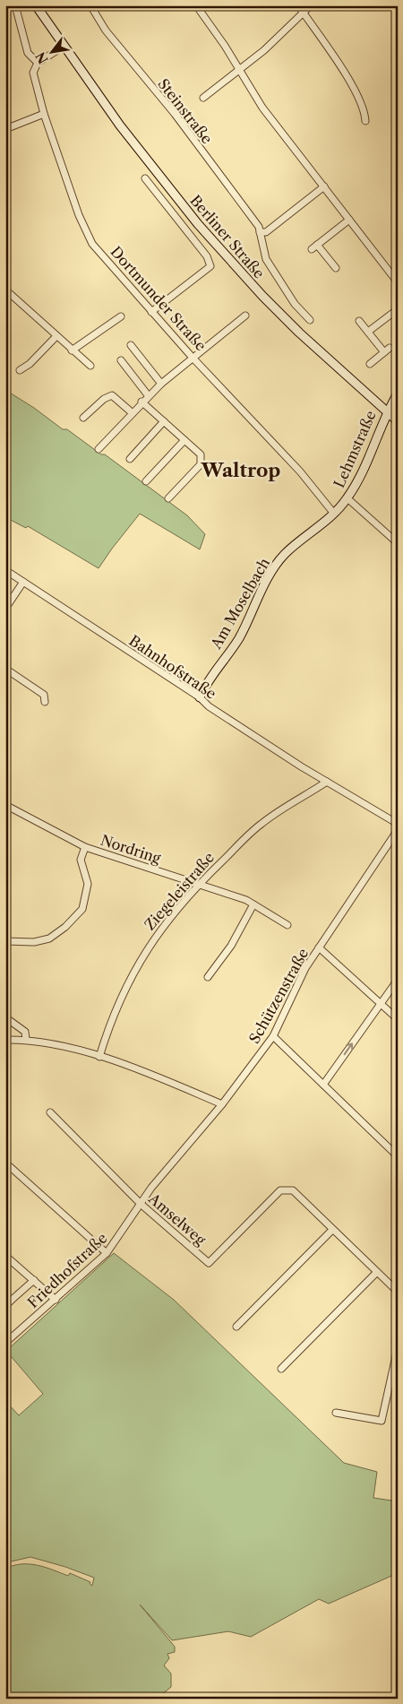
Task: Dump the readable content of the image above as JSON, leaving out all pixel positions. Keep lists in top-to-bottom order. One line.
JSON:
{"streets":{"main road":["Berliner Straße","Lehmstraße","Am Moselbach"],"street":["Steinstraße","Dortmunder Straße","Bahnhofstraße","Nordring","Ziegeleistraße","Schützenstraße","Amselweg","Friedhofstraße"]},"crossings":[["Berliner Straße","Lehmstraße"],["Dortmunder Straße","Lehmstraße"],["Dortmunder Straße","Am Moselbach"],["Lehmstraße","Am Moselbach"],["Am Moselbach","Bahnhofstraße"],["Bahnhofstraße","Ziegeleistraße"],["Nordring","Ziegeleistraße"],["Schützenstraße","Friedhofstraße"],["Amselweg","Friedhofstraße"]],"districts":["Waltrop"],"north":"bottom left"}
